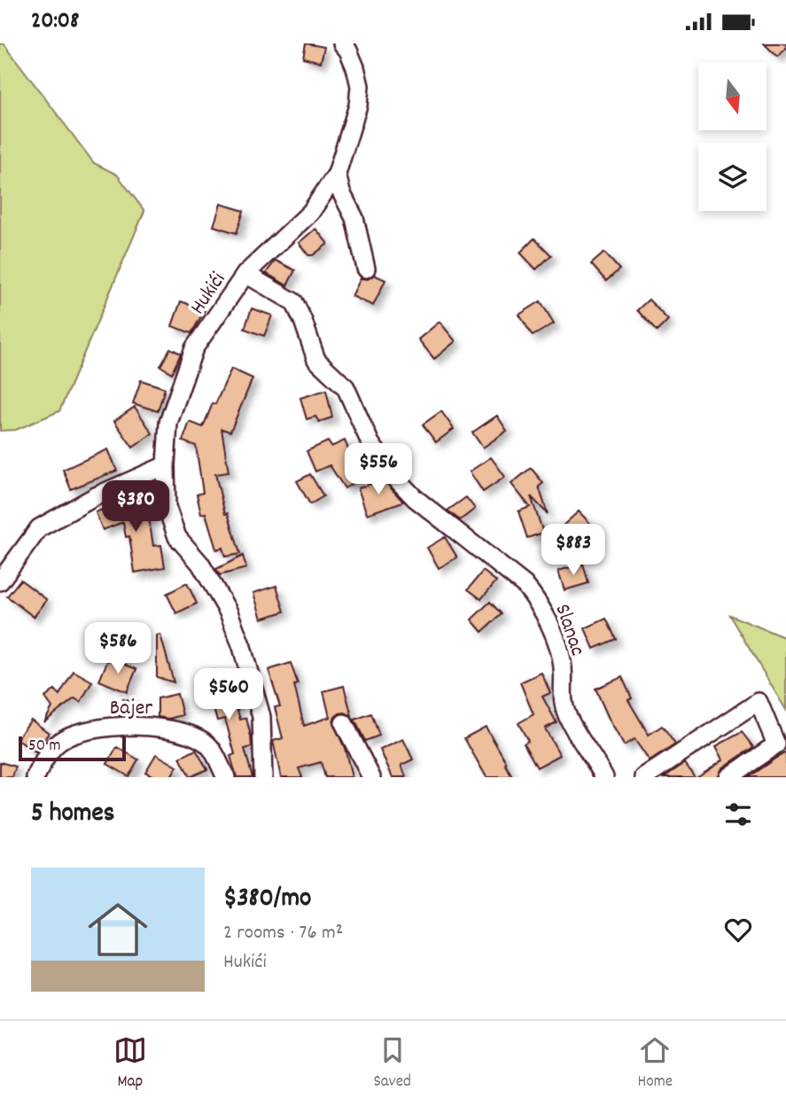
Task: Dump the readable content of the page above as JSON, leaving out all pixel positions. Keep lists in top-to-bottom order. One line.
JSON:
{"streets":{"street":["Hukići","Slanac","Bajer"]},"crossings":[["Hukići","Slanac"]],"scale_bar":"50 m","north":"bottom","page":{"status":"20:08","price":["$556","$380","$883","$586","$560"],"scale":"50 m","heading":"5 homes","list":[{"name":"$380/mo","note":"2 rooms · 76 m² · Hukići"}],"tabs":["Map","Saved","Home"]}}
